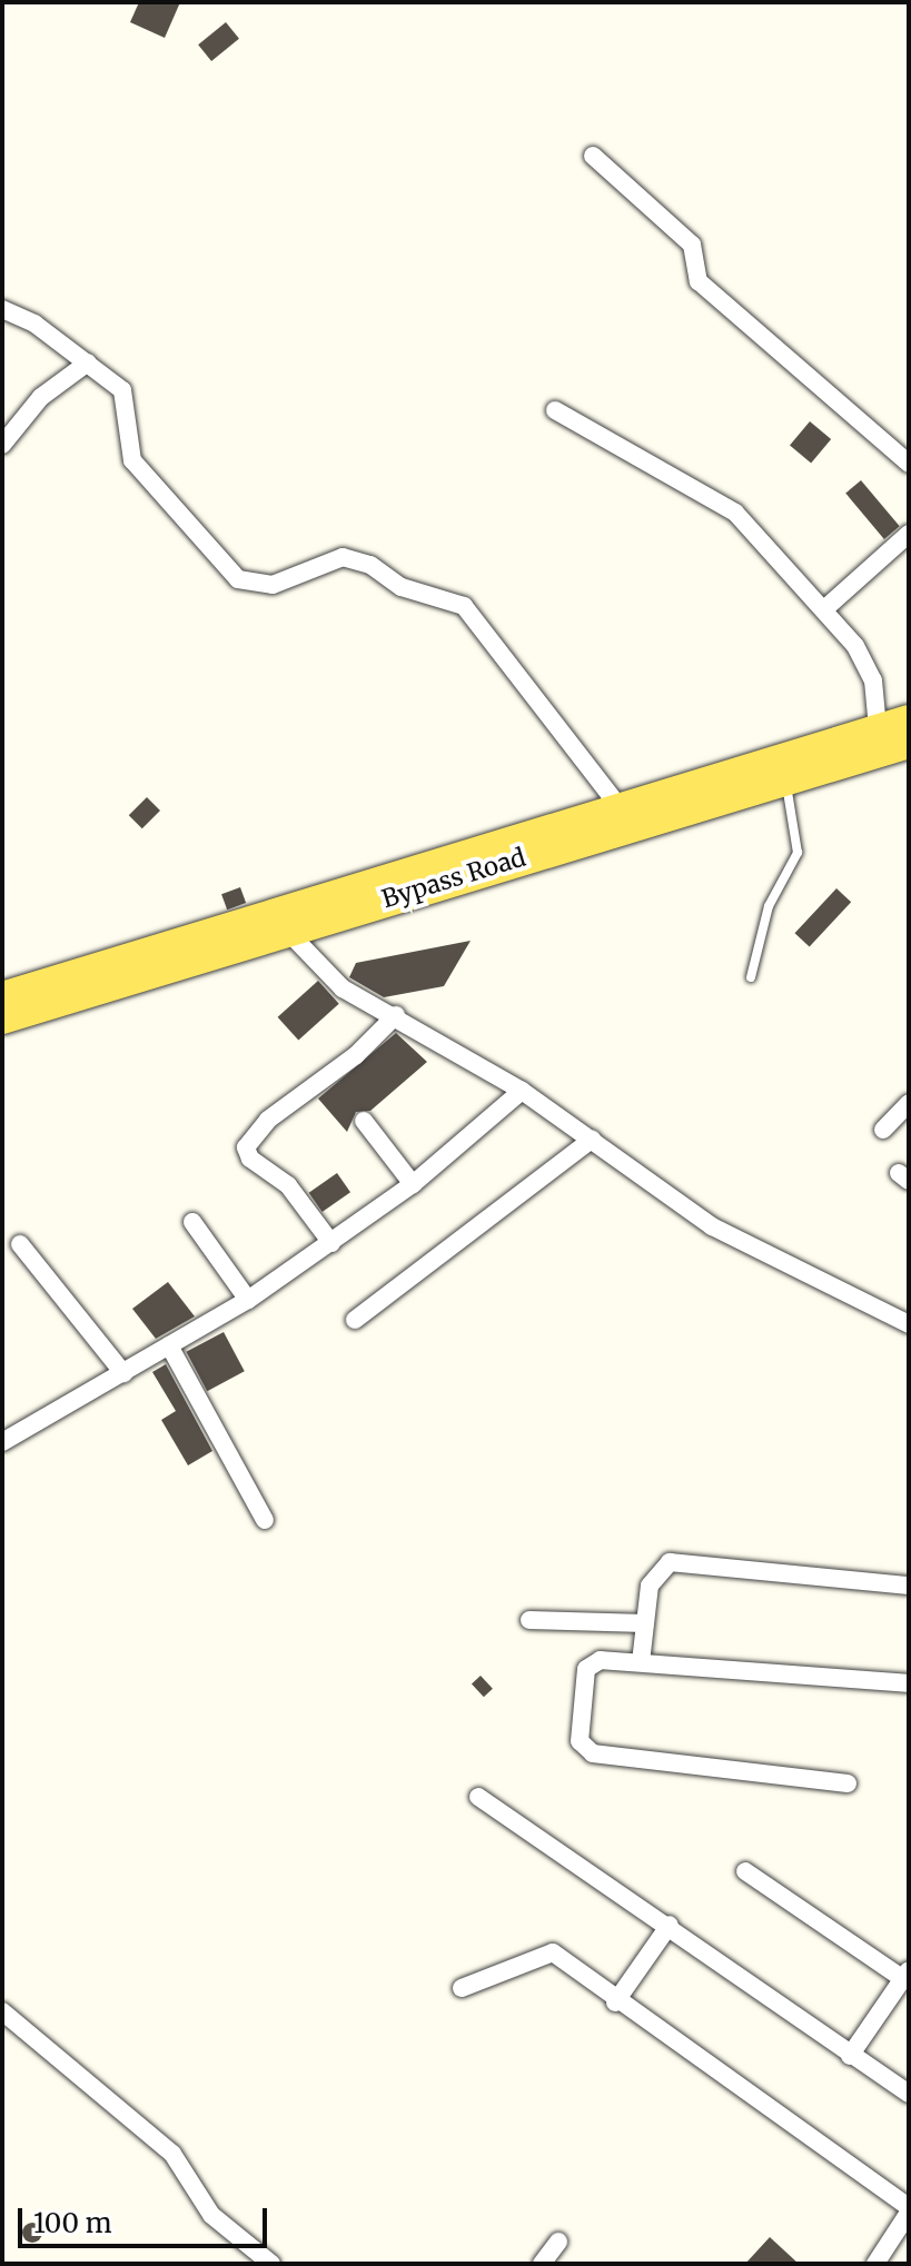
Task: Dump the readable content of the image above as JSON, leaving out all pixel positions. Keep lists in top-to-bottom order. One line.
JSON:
{"streets":{"main road":["Bypass Road"]},"scale_bar":"100 m"}
